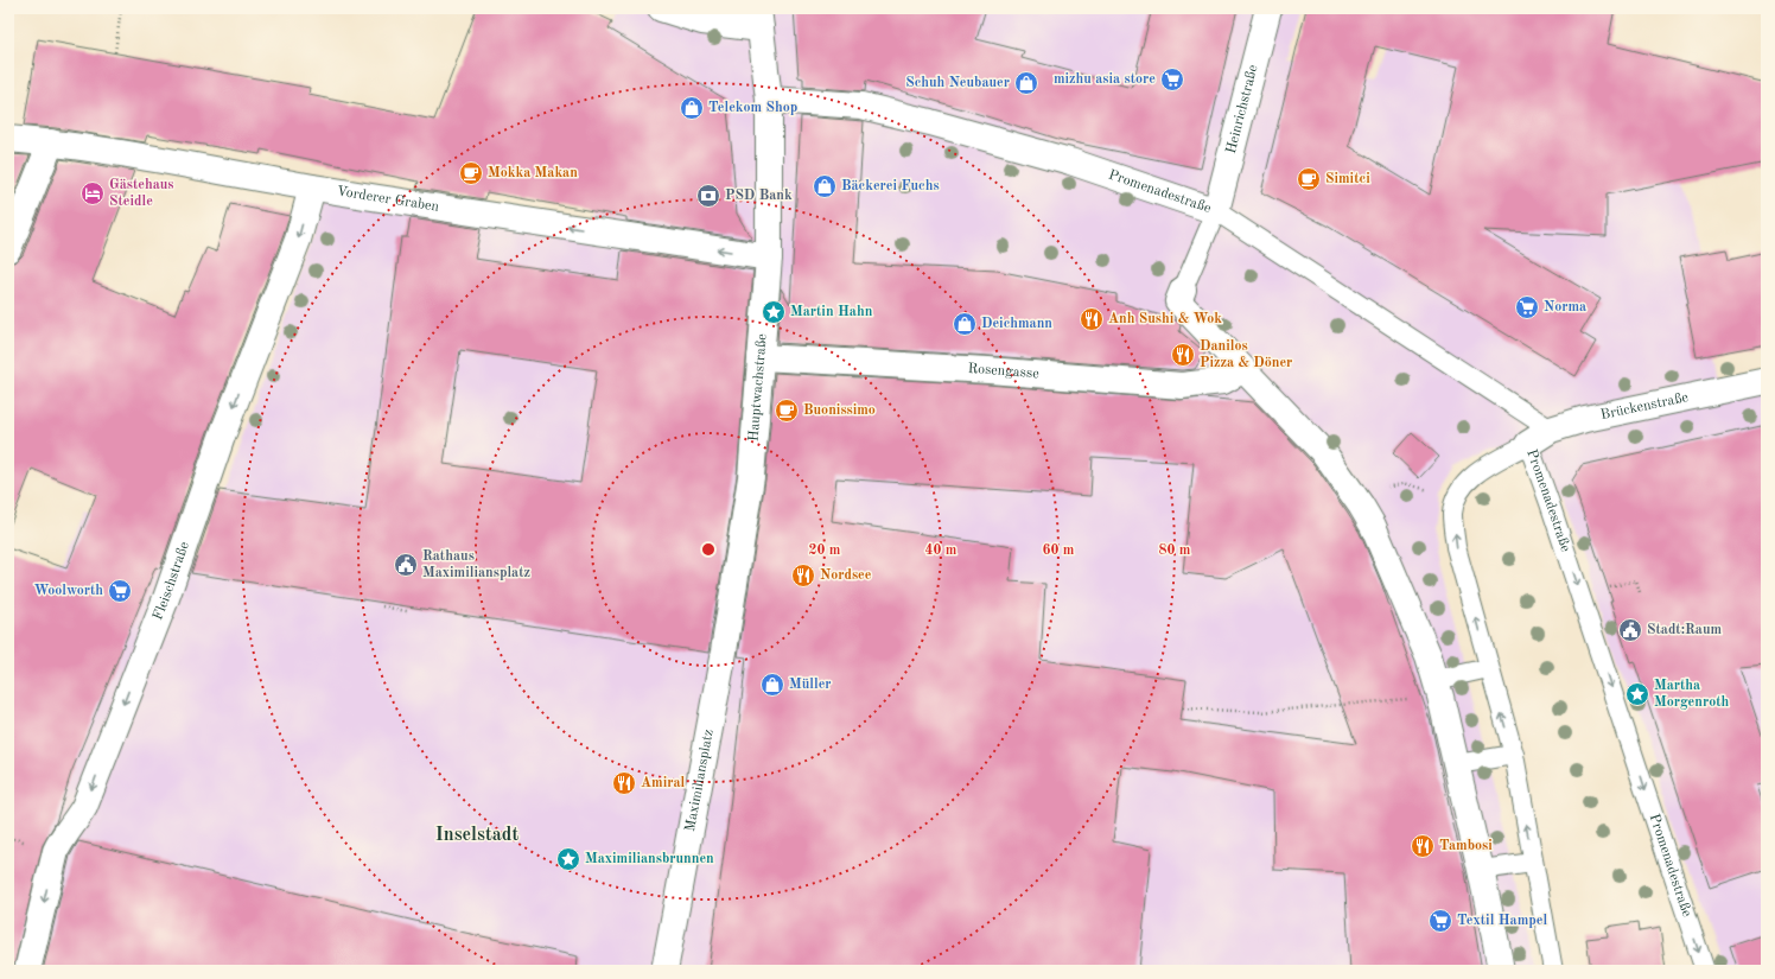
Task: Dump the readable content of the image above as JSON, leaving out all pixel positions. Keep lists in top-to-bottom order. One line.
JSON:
{"streets":{"street":["Heinrichstraße","Promenadestraße","Vorderer Graben","Rosengasse","Hauptwachstraße","Brückenstraße","Fleischstraße","Maximiliansplatz"]},"crossings":[["Heinrichstraße","Promenadestraße"],["Promenadestraße","Hauptwachstraße"],["Promenadestraße","Brückenstraße"],["Vorderer Graben","Hauptwachstraße"],["Vorderer Graben","Fleischstraße"],["Rosengasse","Hauptwachstraße"],["Hauptwachstraße","Maximiliansplatz"]],"one_way":["Vorderer Graben","Fleischstraße"],"districts":["Inselstadt"],"places":{"supermarket":["mizhu asia store","Norma","Woolworth","Textil Hampel"],"shop":["Schuh Neubauer","Telekom Shop","Bäckerei Fuchs","Deichmann","Müller"],"cafe":["Mokka Makan","Simitci","Buonissimo"],"hotel":["Gästehaus Steidle"],"bank":["PSD Bank"],"place":["Martin Hahn","Martha Morgenroth","Maximiliansbrunnen"],"restaurant":["Anh Sushi & Wok","Danilos Pizza & Döner","Nordsee","Amiral","Tambosi"],"public building":["Rathaus Maximiliansplatz","Stadt:Raum"]},"rings":["20 m","40 m","60 m","80 m"]}
